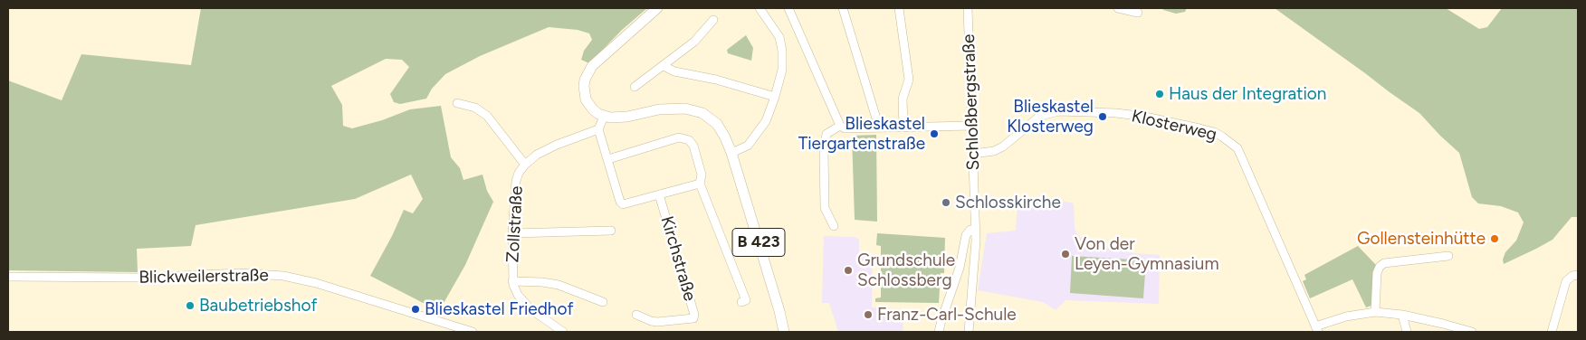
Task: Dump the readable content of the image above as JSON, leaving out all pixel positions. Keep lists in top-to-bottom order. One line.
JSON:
{"streets":{"main road":["B 423"],"street":["Schloßbergstraße","Klosterweg","Zollstraße","Kirchstraße","Blickweilerstraße"]},"crossings":[["Schloßbergstraße","Klosterweg"],["Zollstraße","Kirchstraße"]],"places":["Haus der Integration","Blieskastel Klosterweg","Blieskastel Tiergartenstraße","Schlosskirche","Gollensteinhütte","Von der Leyen-Gymnasium","Grundschule Schlossberg","Baubetriebshof","Blieskastel Friedhof","Franz-Carl-Schule"]}
